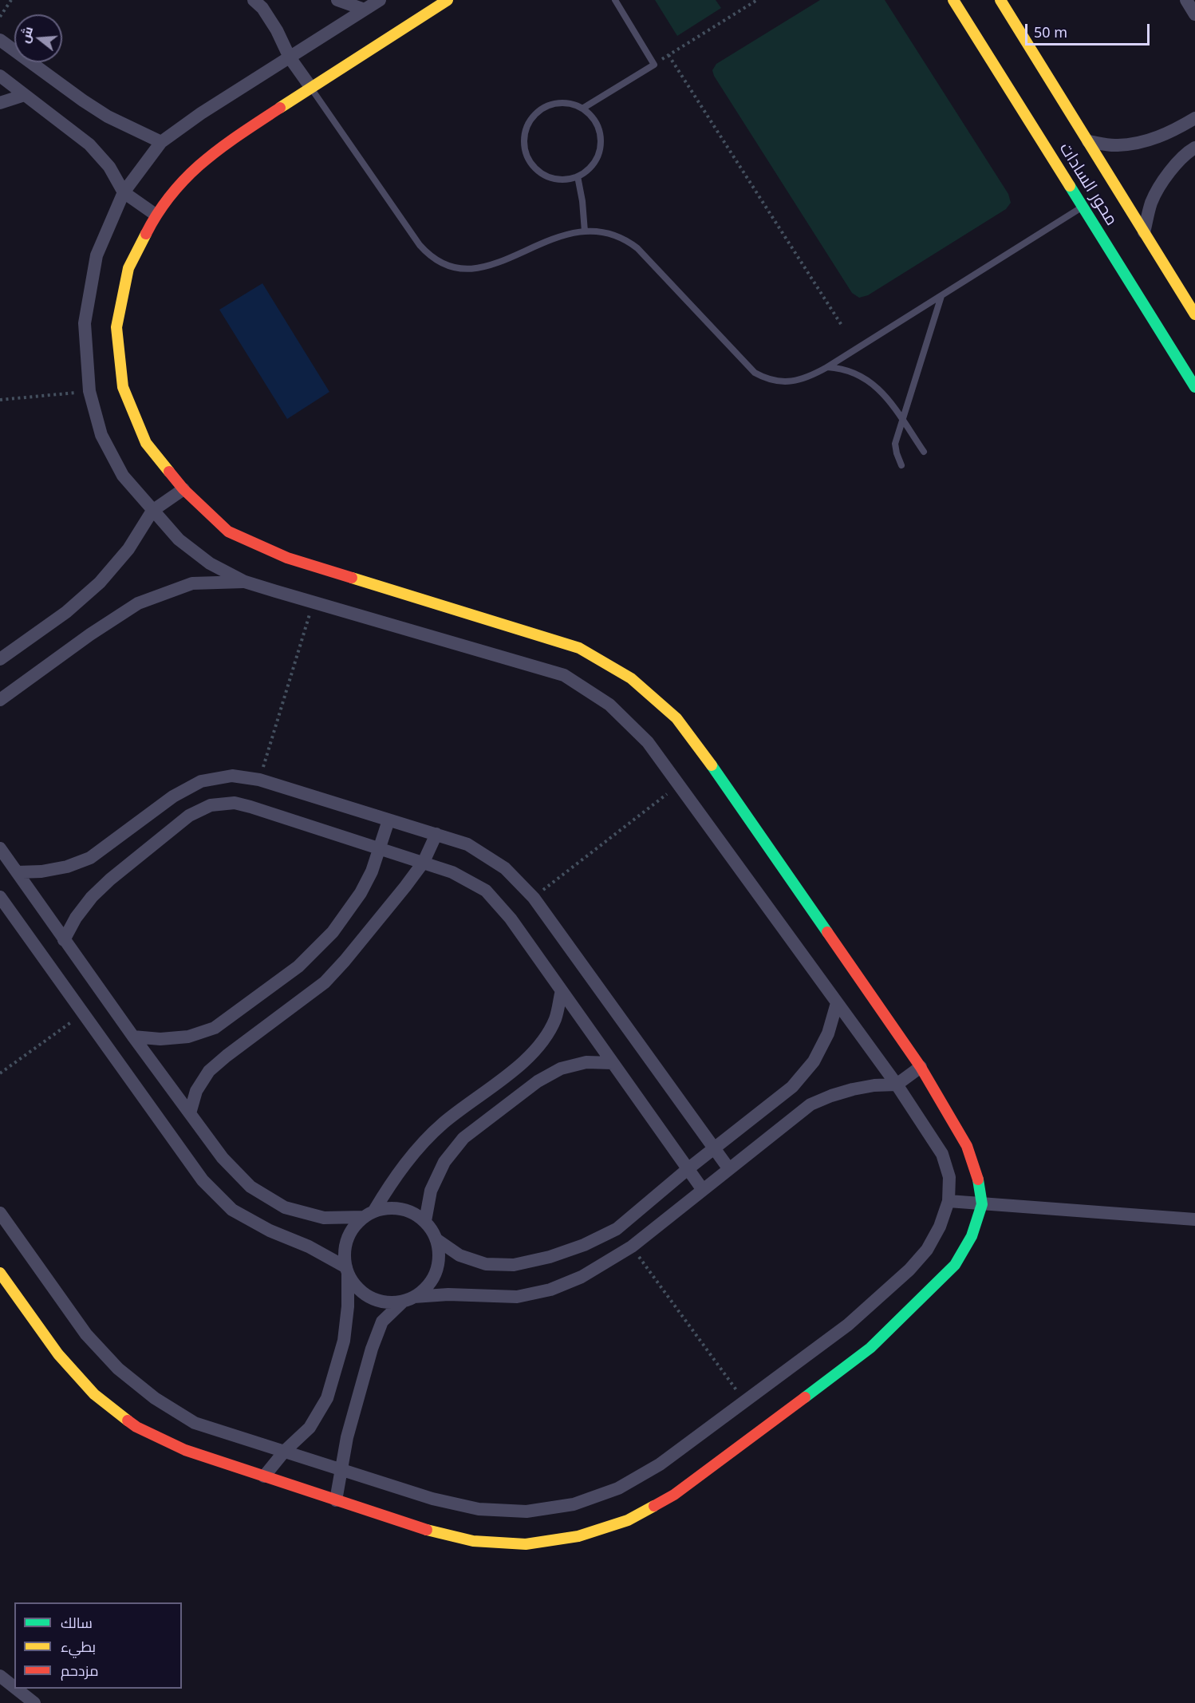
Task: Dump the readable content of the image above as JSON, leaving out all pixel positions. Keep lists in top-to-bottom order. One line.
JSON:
{"streets":{"street":["محور السادات"]},"legend":["سالك","بطيء","مزدحم"],"scale_bar":"50 m","north":"left"}
